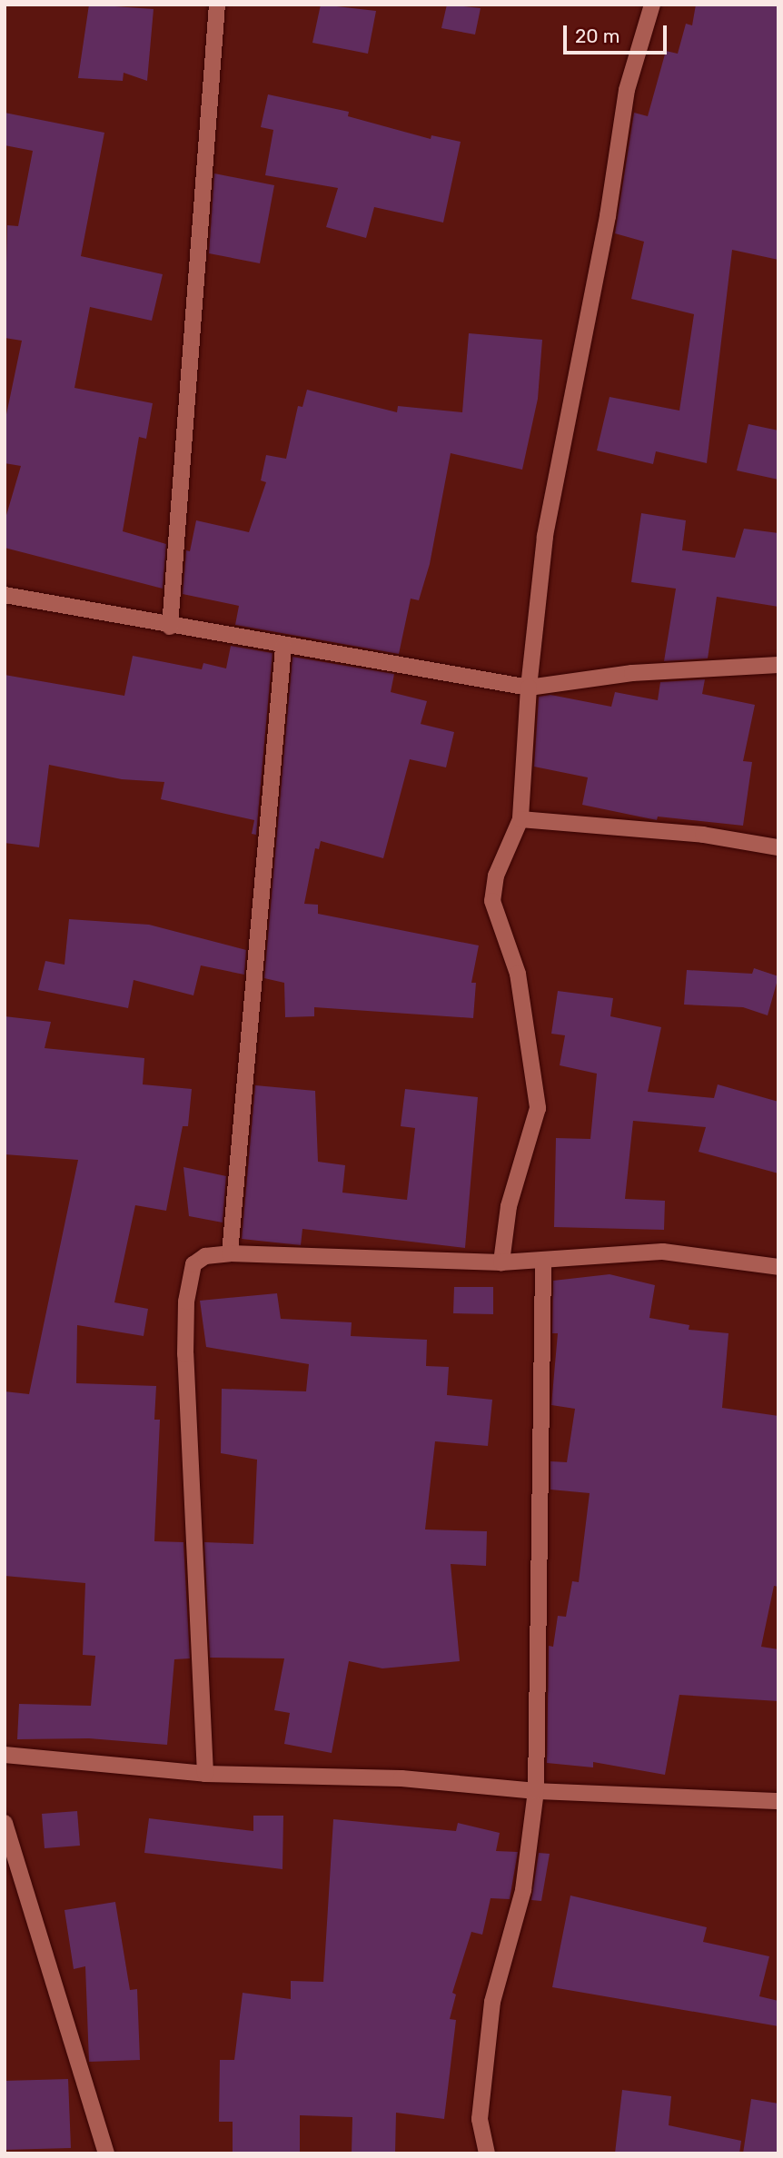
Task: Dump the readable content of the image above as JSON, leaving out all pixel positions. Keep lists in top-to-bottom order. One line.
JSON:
{"scale_bar":"20 m"}
